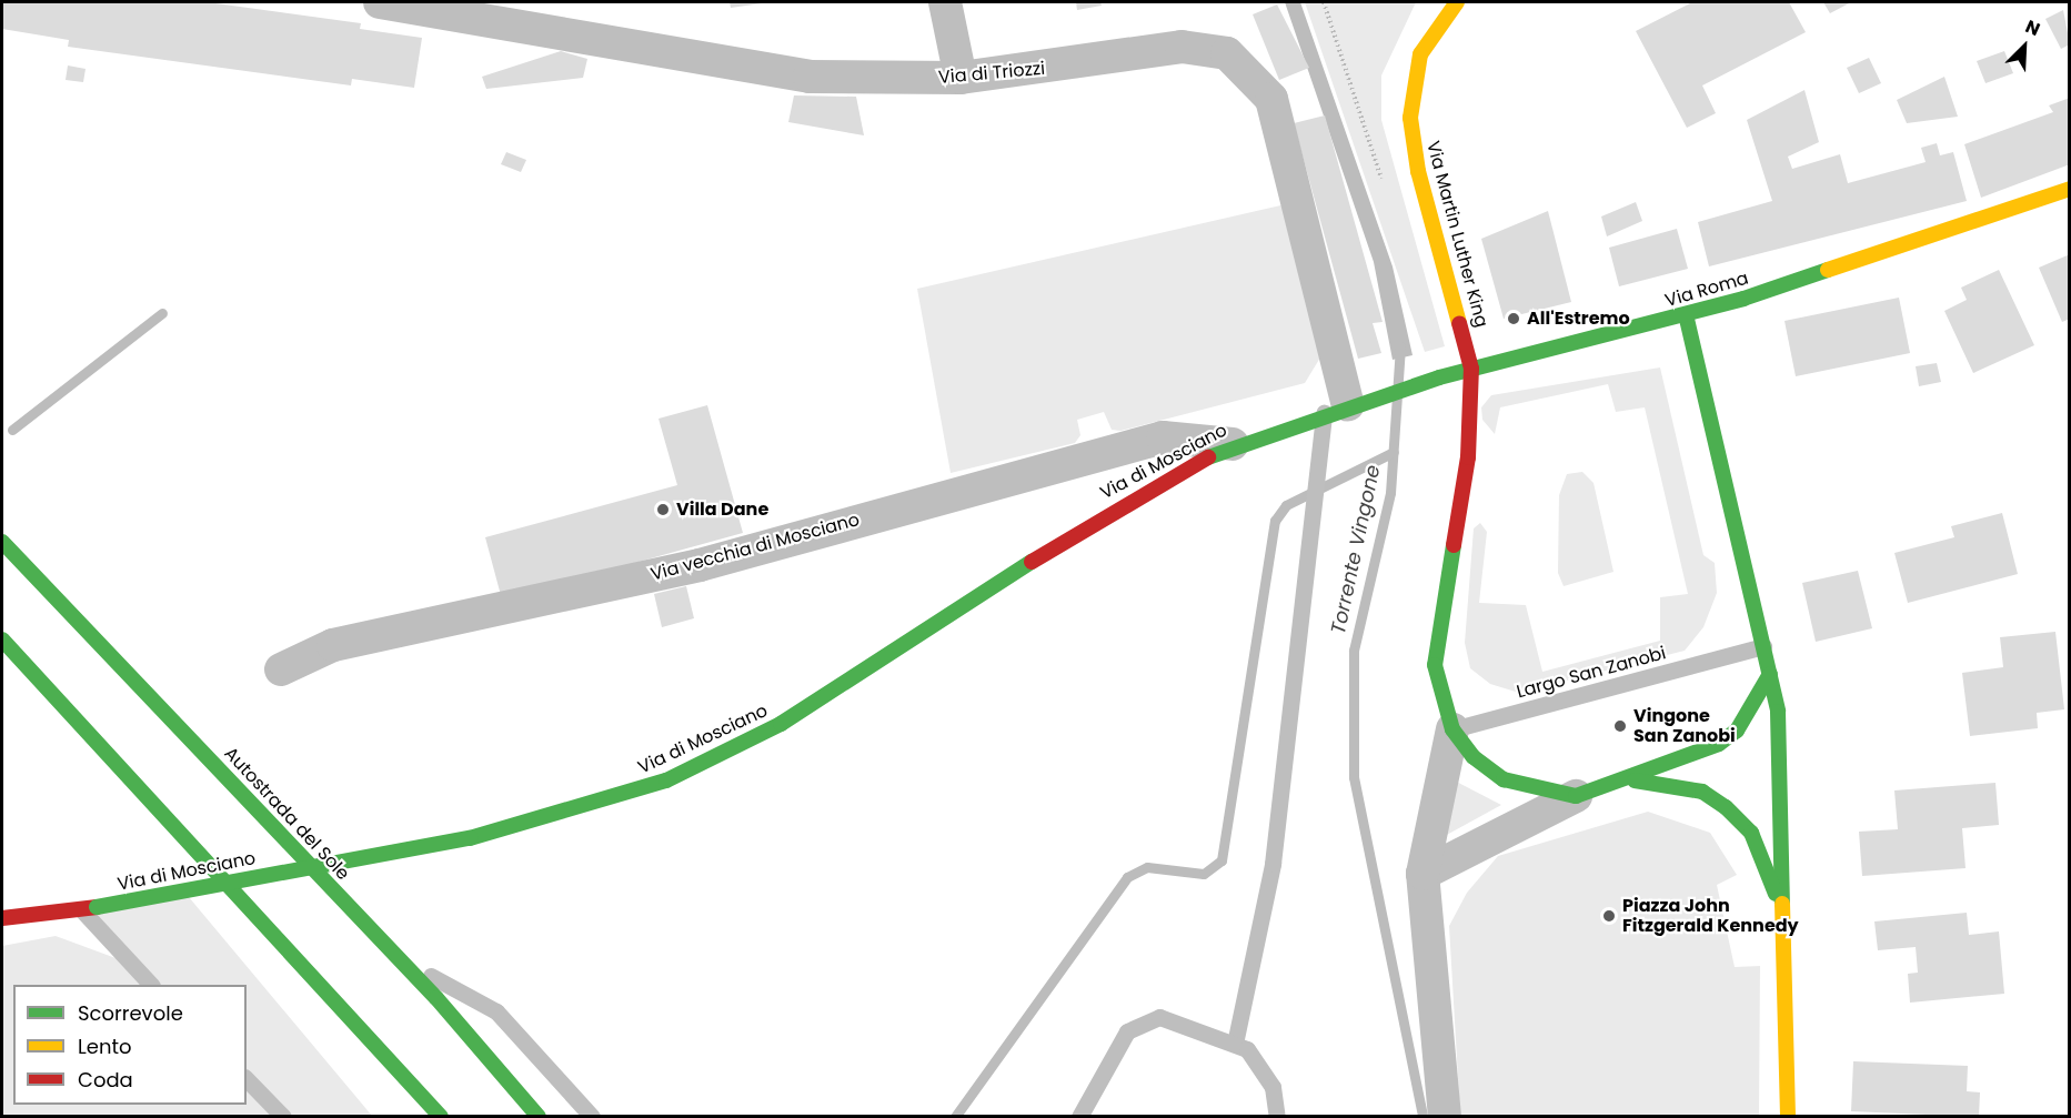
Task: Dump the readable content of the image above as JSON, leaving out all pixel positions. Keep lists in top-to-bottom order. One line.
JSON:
{"streets":{"main road":["Via Martin Luther King","Via Roma","Via di Mosciano","Autostrada del Sole"],"street":["Via di Triozzi","Via vecchia di Mosciano"],"lane":["Largo San Zanobi"]},"crossings":[["Via di Triozzi","Via Roma"],["Via di Triozzi","Via di Mosciano"],["Via Martin Luther King","Via Roma"],["Via Roma","Via di Mosciano"],["Via di Mosciano","Via vecchia di Mosciano"]],"water":["Torrente Vingone"],"places":["All'Estremo","Villa Dane","Vingone San Zanobi","Piazza John Fitzgerald Kennedy"],"legend":["Scorrevole","Lento","Coda"],"north":"top right"}
